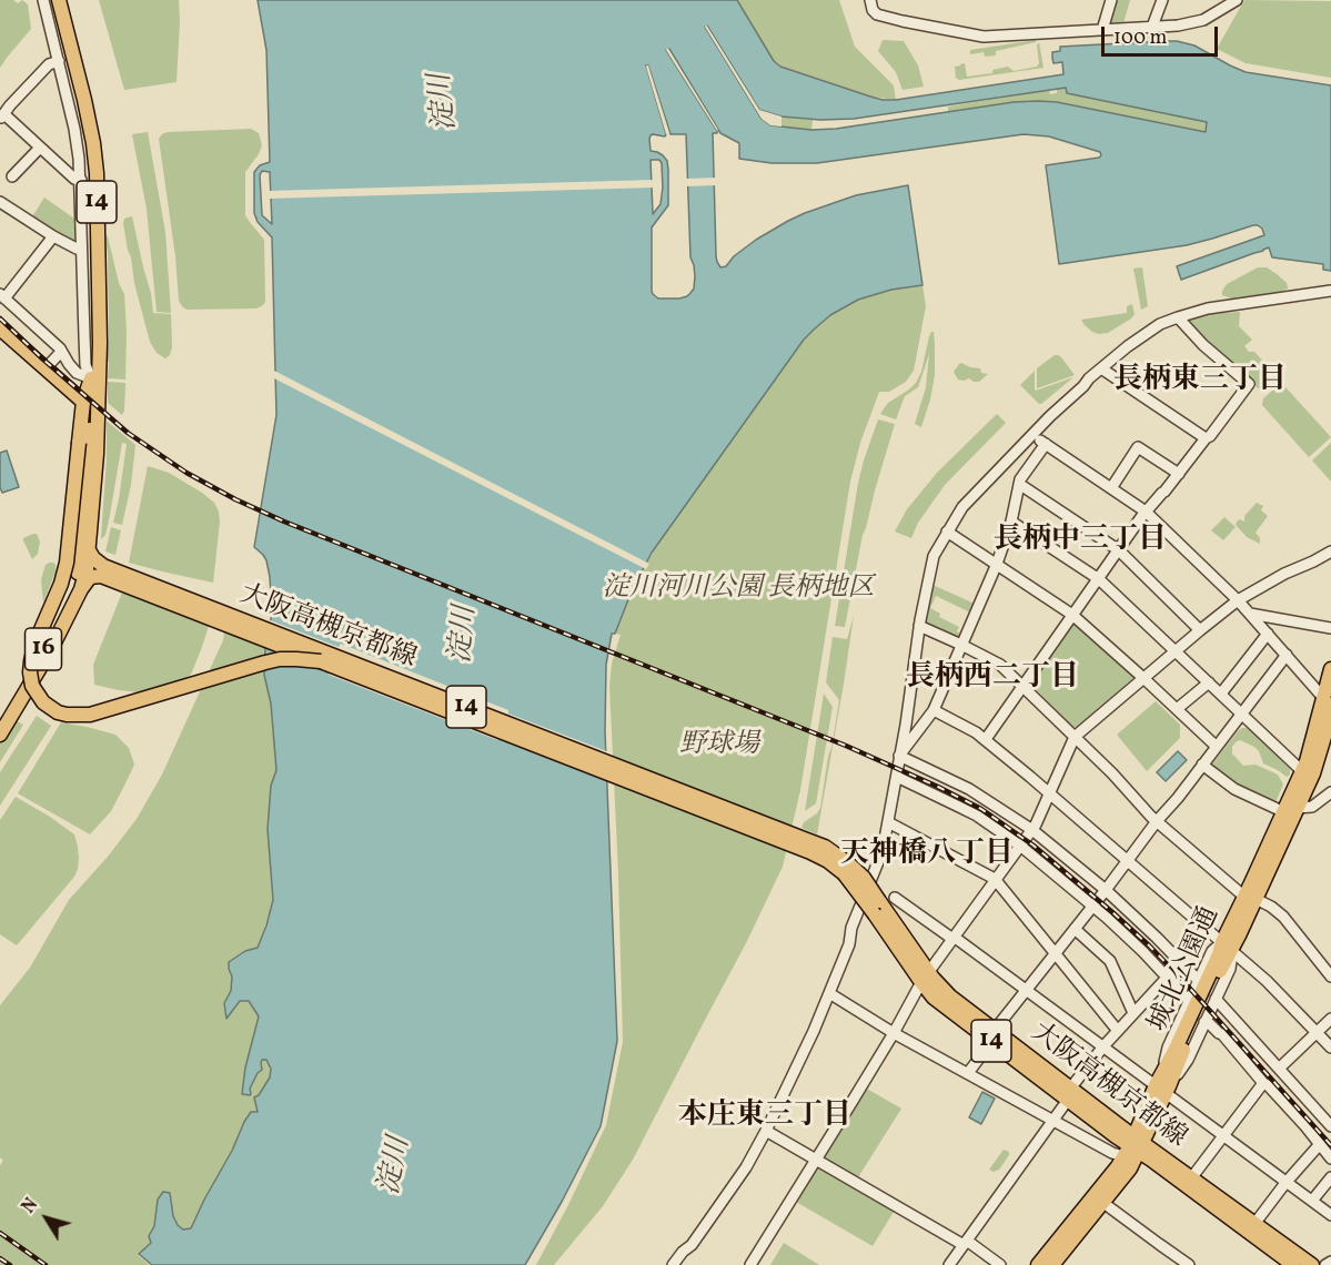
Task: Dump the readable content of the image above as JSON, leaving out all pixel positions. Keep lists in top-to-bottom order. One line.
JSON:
{"streets":{"main road":["14","大阪高槻京都線","16","城北公園通"]},"crossings":[["14","大阪高槻京都線"],["14","16"],["大阪高槻京都線","16"],["大阪高槻京都線","城北公園通"]],"districts":["長柄東三丁目","長柄中三丁目","長柄西二丁目","天神橋八丁目","本庄東三丁目"],"water":["淀川"],"parks":["淀川河川公園 長柄地区","野球場"],"scale_bar":"100 m","north":"top left"}
